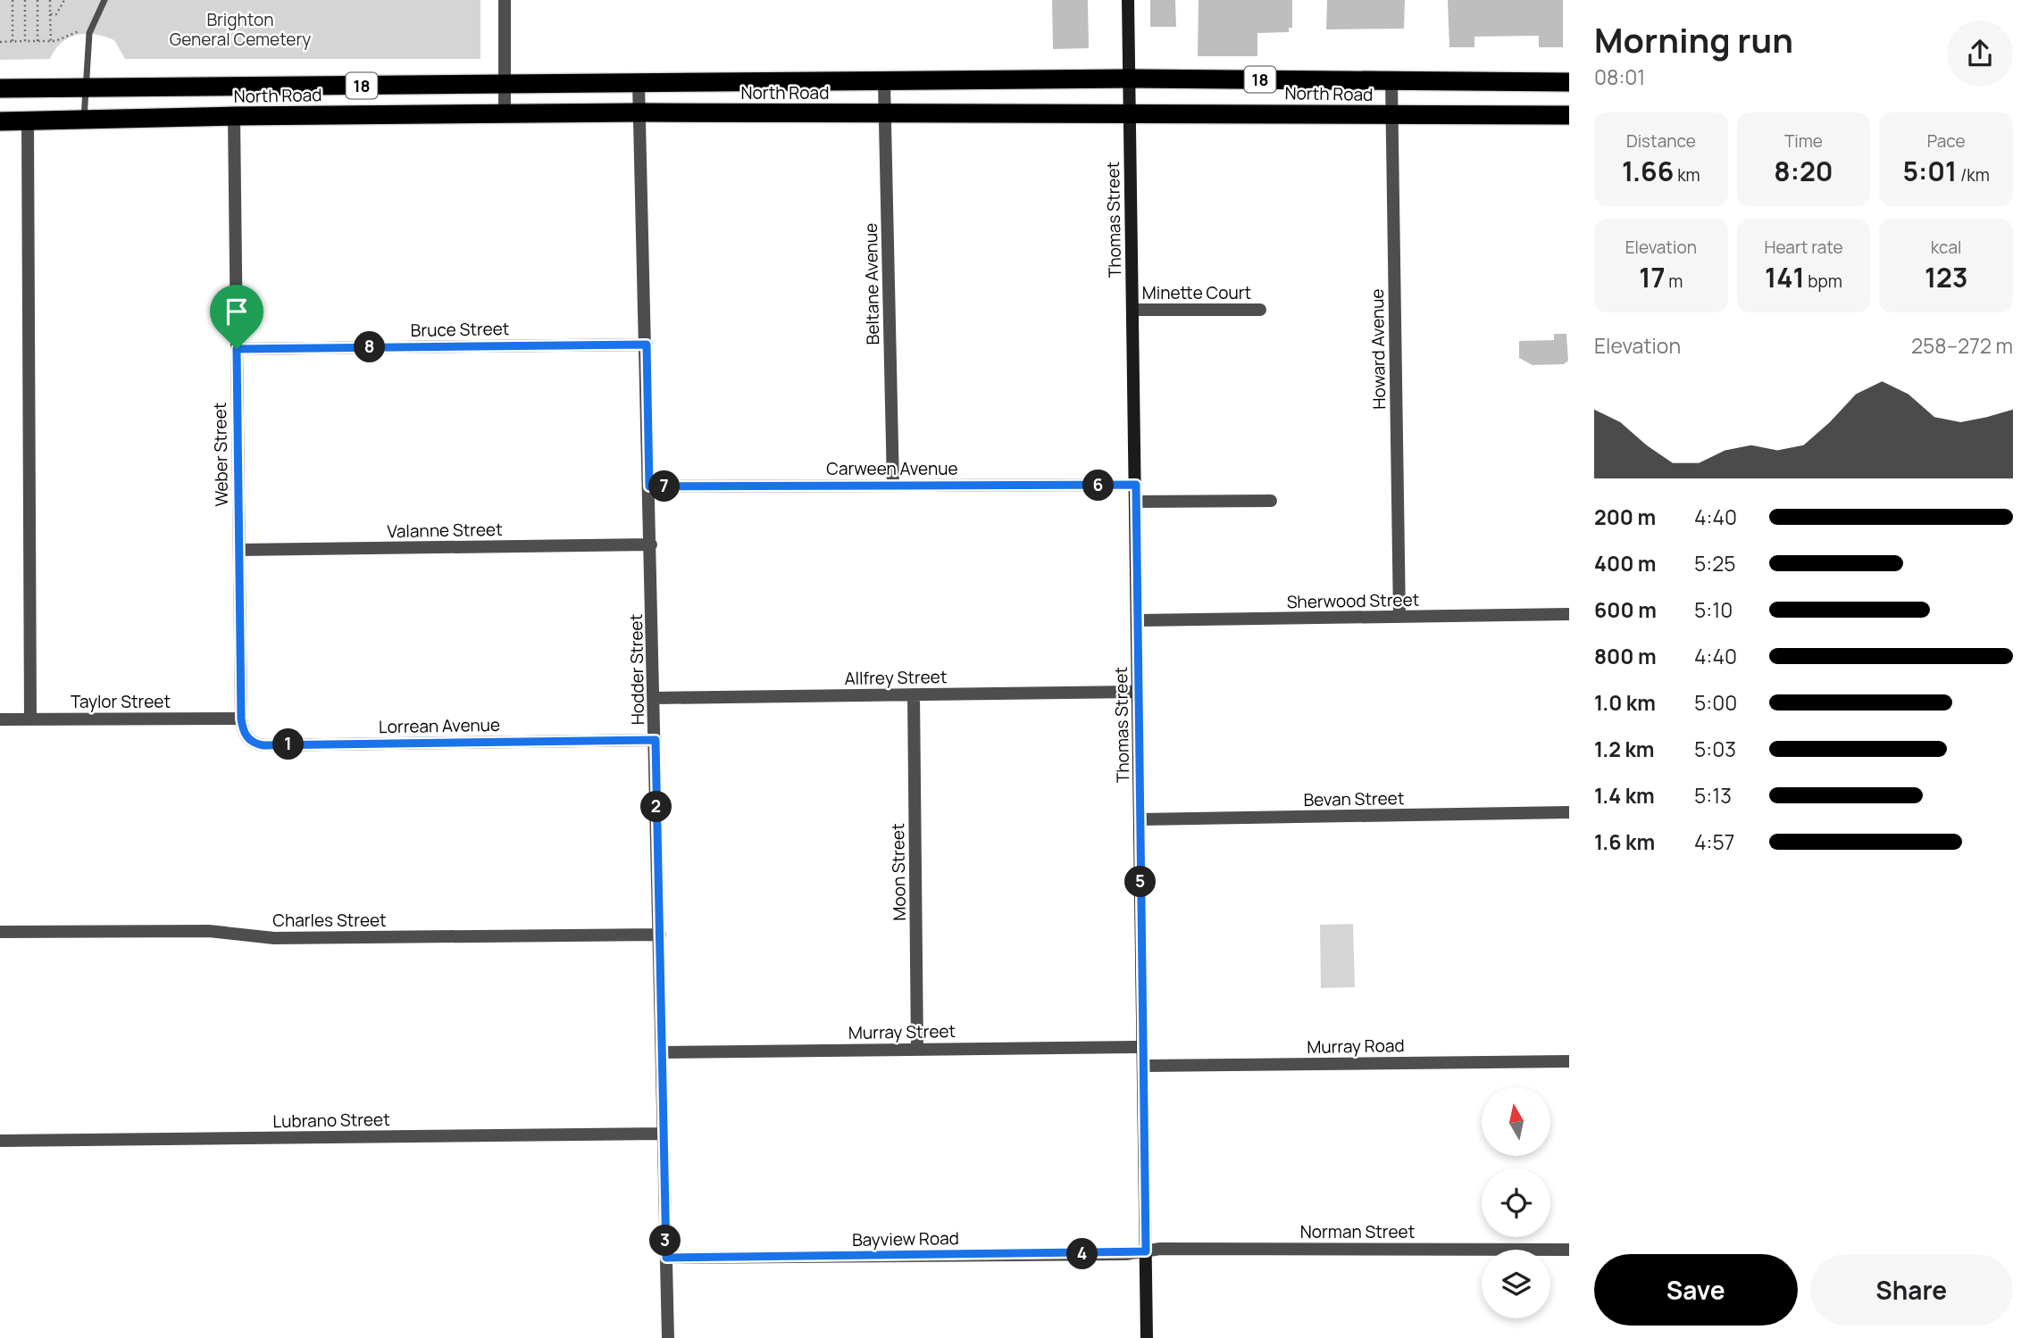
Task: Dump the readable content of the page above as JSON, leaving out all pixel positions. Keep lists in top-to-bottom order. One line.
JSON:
{"streets":{"highway":["18","North Road"],"street":["Thomas Street","Beltane Avenue","Minette Court","Bruce Street","Howard Avenue","Weber Street","Carween Avenue","Valanne Street","Sherwood Street","Hodder Street","Allfrey Street","Taylor Street","Lorrean Avenue","Bevan Street","Moon Street","Charles Street","Murray Street","Murray Road","Lubrano Street","Norman Street","Bayview Road"]},"crossings":[["North Road","Thomas Street"],["North Road","Beltane Avenue"],["North Road","Howard Avenue"],["North Road","Weber Street"],["North Road","Hodder Street"],["Thomas Street","Minette Court"],["Thomas Street","Carween Avenue"],["Thomas Street","Sherwood Street"],["Thomas Street","Allfrey Street"],["Thomas Street","Bevan Street"],["Thomas Street","Murray Street"],["Thomas Street","Murray Road"],["Thomas Street","Norman Street"],["Thomas Street","Bayview Road"],["Beltane Avenue","Carween Avenue"],["Bruce Street","Weber Street"],["Bruce Street","Hodder Street"],["Howard Avenue","Sherwood Street"],["Weber Street","Valanne Street"],["Weber Street","Taylor Street"],["Weber Street","Lorrean Avenue"],["Carween Avenue","Hodder Street"],["Valanne Street","Hodder Street"],["Hodder Street","Allfrey Street"],["Hodder Street","Lorrean Avenue"],["Hodder Street","Charles Street"],["Hodder Street","Murray Street"],["Hodder Street","Lubrano Street"],["Hodder Street","Bayview Road"],["Allfrey Street","Moon Street"],["Taylor Street","Lorrean Avenue"],["Moon Street","Murray Street"],["Norman Street","Bayview Road"]],"parks":["Brighton General Cemetery"],"north":"top","page":{"heading":["Morning run","08:01"],"stats":[["Distance","1.66 km"],["Time","8:20"],["Pace","5:01 /km"],["Elevation","17 m"],["Heart rate","141 bpm"],["kcal","123"]],"chart":["Elevation","258–272 m"],"pins":["8","6","7","1","2","5","3","4"],"list":[{"name":"200 m","note":"4:40"},{"name":"400 m","note":"5:25"},{"name":"600 m","note":"5:10"},{"name":"800 m","note":"4:40"},{"name":"1.0 km","note":"5:00"},{"name":"1.2 km","note":"5:03"},{"name":"1.4 km","note":"5:13"},{"name":"1.6 km","note":"4:57"}],"buttons":["Save","Share"]}}
